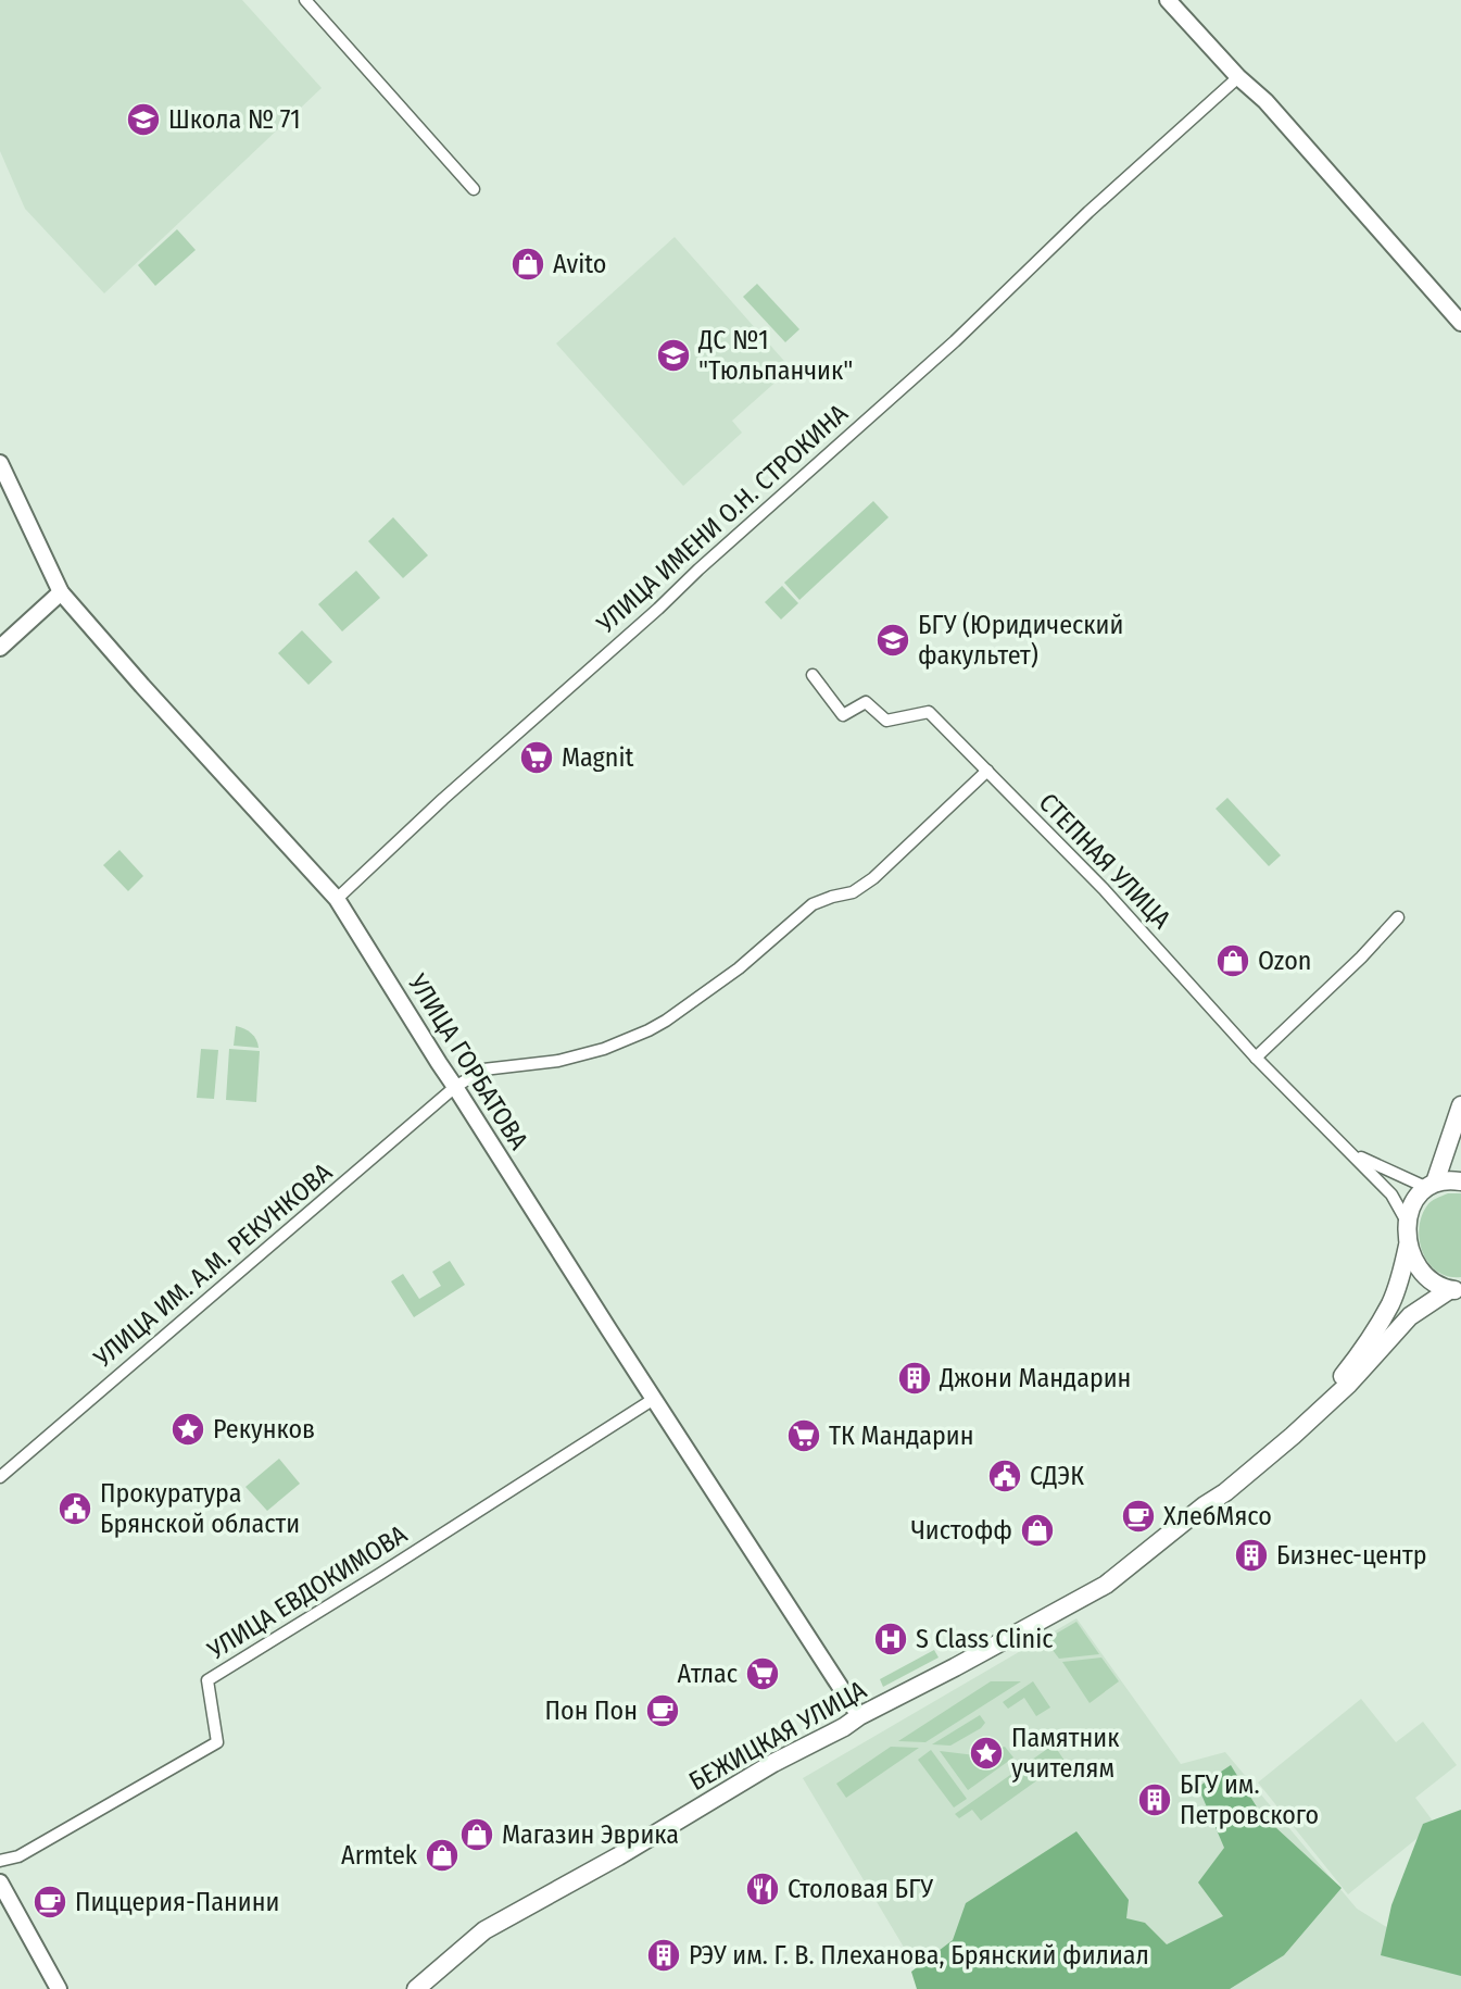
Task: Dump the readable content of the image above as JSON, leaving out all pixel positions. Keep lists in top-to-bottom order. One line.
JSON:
{"streets":{"main road":["УЛИЦА ГОРБАТОВА","БЕЖИЦКАЯ УЛИЦА"],"street":["УЛИЦА ИМЕНИ О.Н. СТРОКИНА","СТЕПНАЯ УЛИЦА","УЛИЦА ИМ. А.М. РЕКУНКОВА","УЛИЦА ЕВДОКИМОВА"]},"crossings":[["УЛИЦА ИМЕНИ О.Н. СТРОКИНА","УЛИЦА ГОРБАТОВА"],["СТЕПНАЯ УЛИЦА","УЛИЦА ИМ. А.М. РЕКУНКОВА"],["УЛИЦА ГОРБАТОВА","УЛИЦА ИМ. А.М. РЕКУНКОВА"],["УЛИЦА ГОРБАТОВА","УЛИЦА ЕВДОКИМОВА"],["УЛИЦА ГОРБАТОВА","БЕЖИЦКАЯ УЛИЦА"]],"places":{"school or university":["Школа № 71","ДС №1 \"Тюльпанчик\"","БГУ (Юридический факультет)"],"shop":["Avito","Ozon","Чистофф","Магазин Эврика","Armtek"],"supermarket":["Magnit","ТК Мандарин","Атлас"],"building":["Джони Мандарин","Бизнес-центр","БГУ им. Петровского","РЭУ им. Г. В. Плеханова, Брянский филиал"],"place":["Рекунков","Памятник учителям"],"public building":["СДЭК","Прокуратура Брянской области"],"cafe":["ХлебМясо","Пон Пон","Пиццерия-Панини"],"hospital":["S Class Clinic"],"restaurant":["Столовая БГУ"]}}
